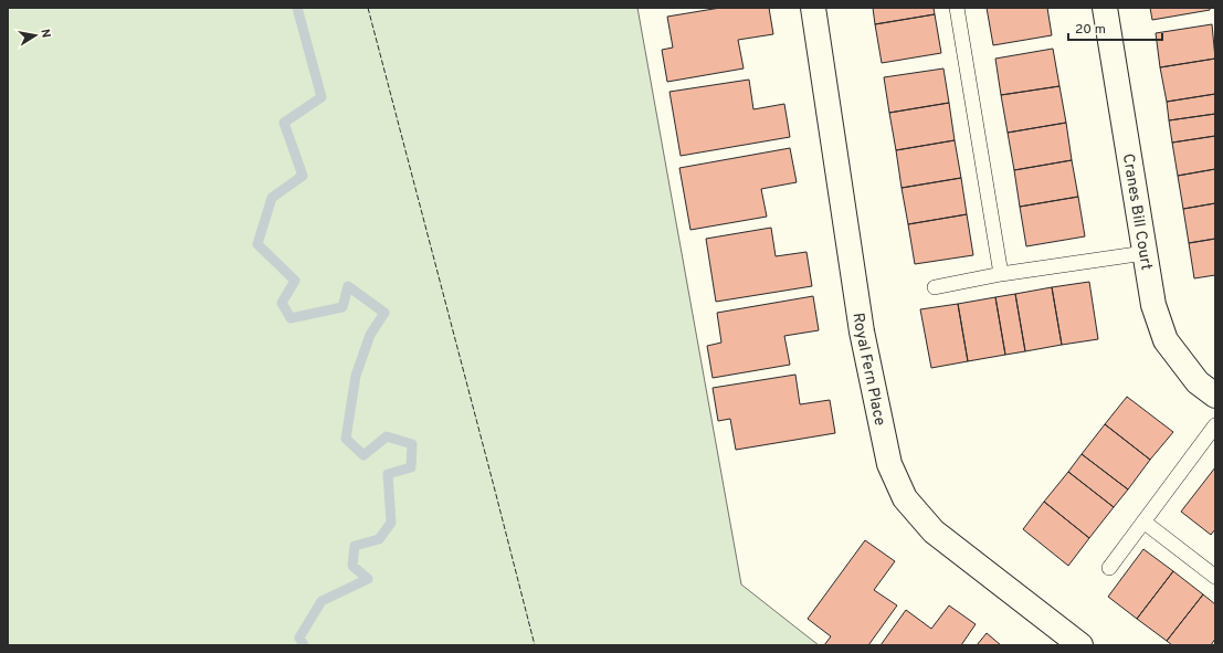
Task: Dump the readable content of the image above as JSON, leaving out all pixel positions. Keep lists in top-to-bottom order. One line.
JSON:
{"streets":{"street":["Cranes Bill Court","Royal Fern Place"]},"scale_bar":"20 m","north":"right"}
